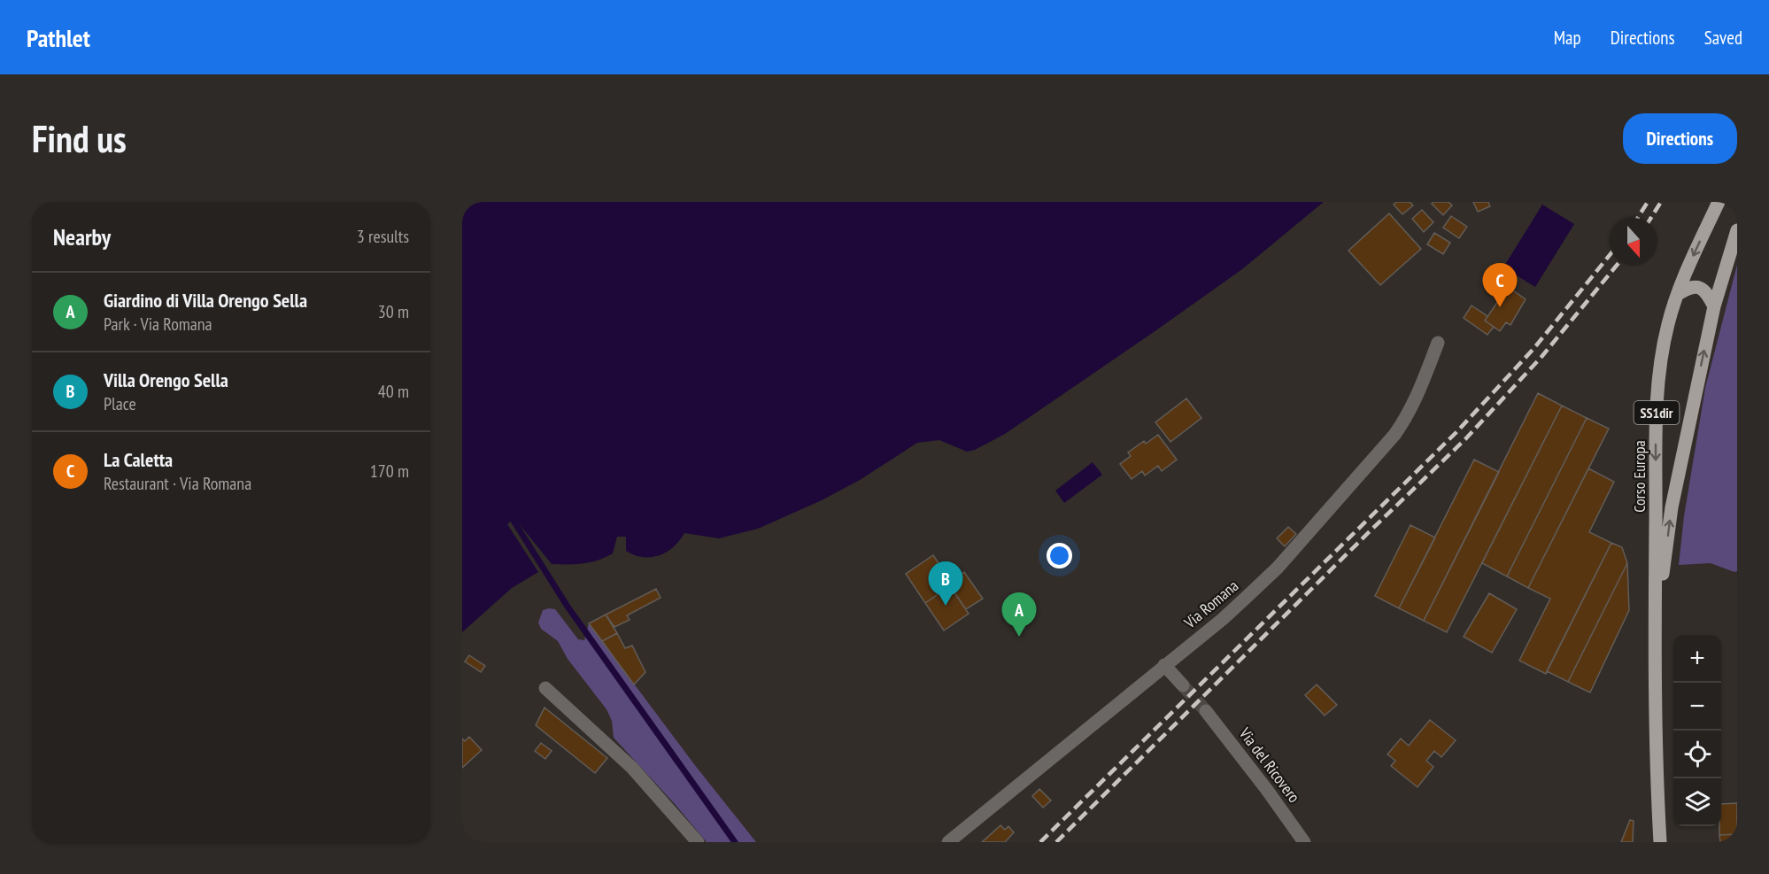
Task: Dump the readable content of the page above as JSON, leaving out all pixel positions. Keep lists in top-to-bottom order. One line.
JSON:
{"streets":{"main road":["SS1dir","Corso Europa"],"street":["Via Romana","Via del Ricovero"]},"north":"bottom","page":{"header":"Pathlet","nav":["Map","Directions","Saved"],"buttons":"Directions","title":"Find us","heading":["Nearby","3 results"],"pins":["C","B","A"],"list":[{"mark":"A","name":"Giardino di Villa Orengo Sella","note":"Park · Via Romana","value":"30 m"},{"mark":"B","name":"Villa Orengo Sella","note":"Place","value":"40 m"},{"mark":"C","name":"La Caletta","note":"Restaurant · Via Romana","value":"170 m"}],"map_buttons":["+","−"]}}
